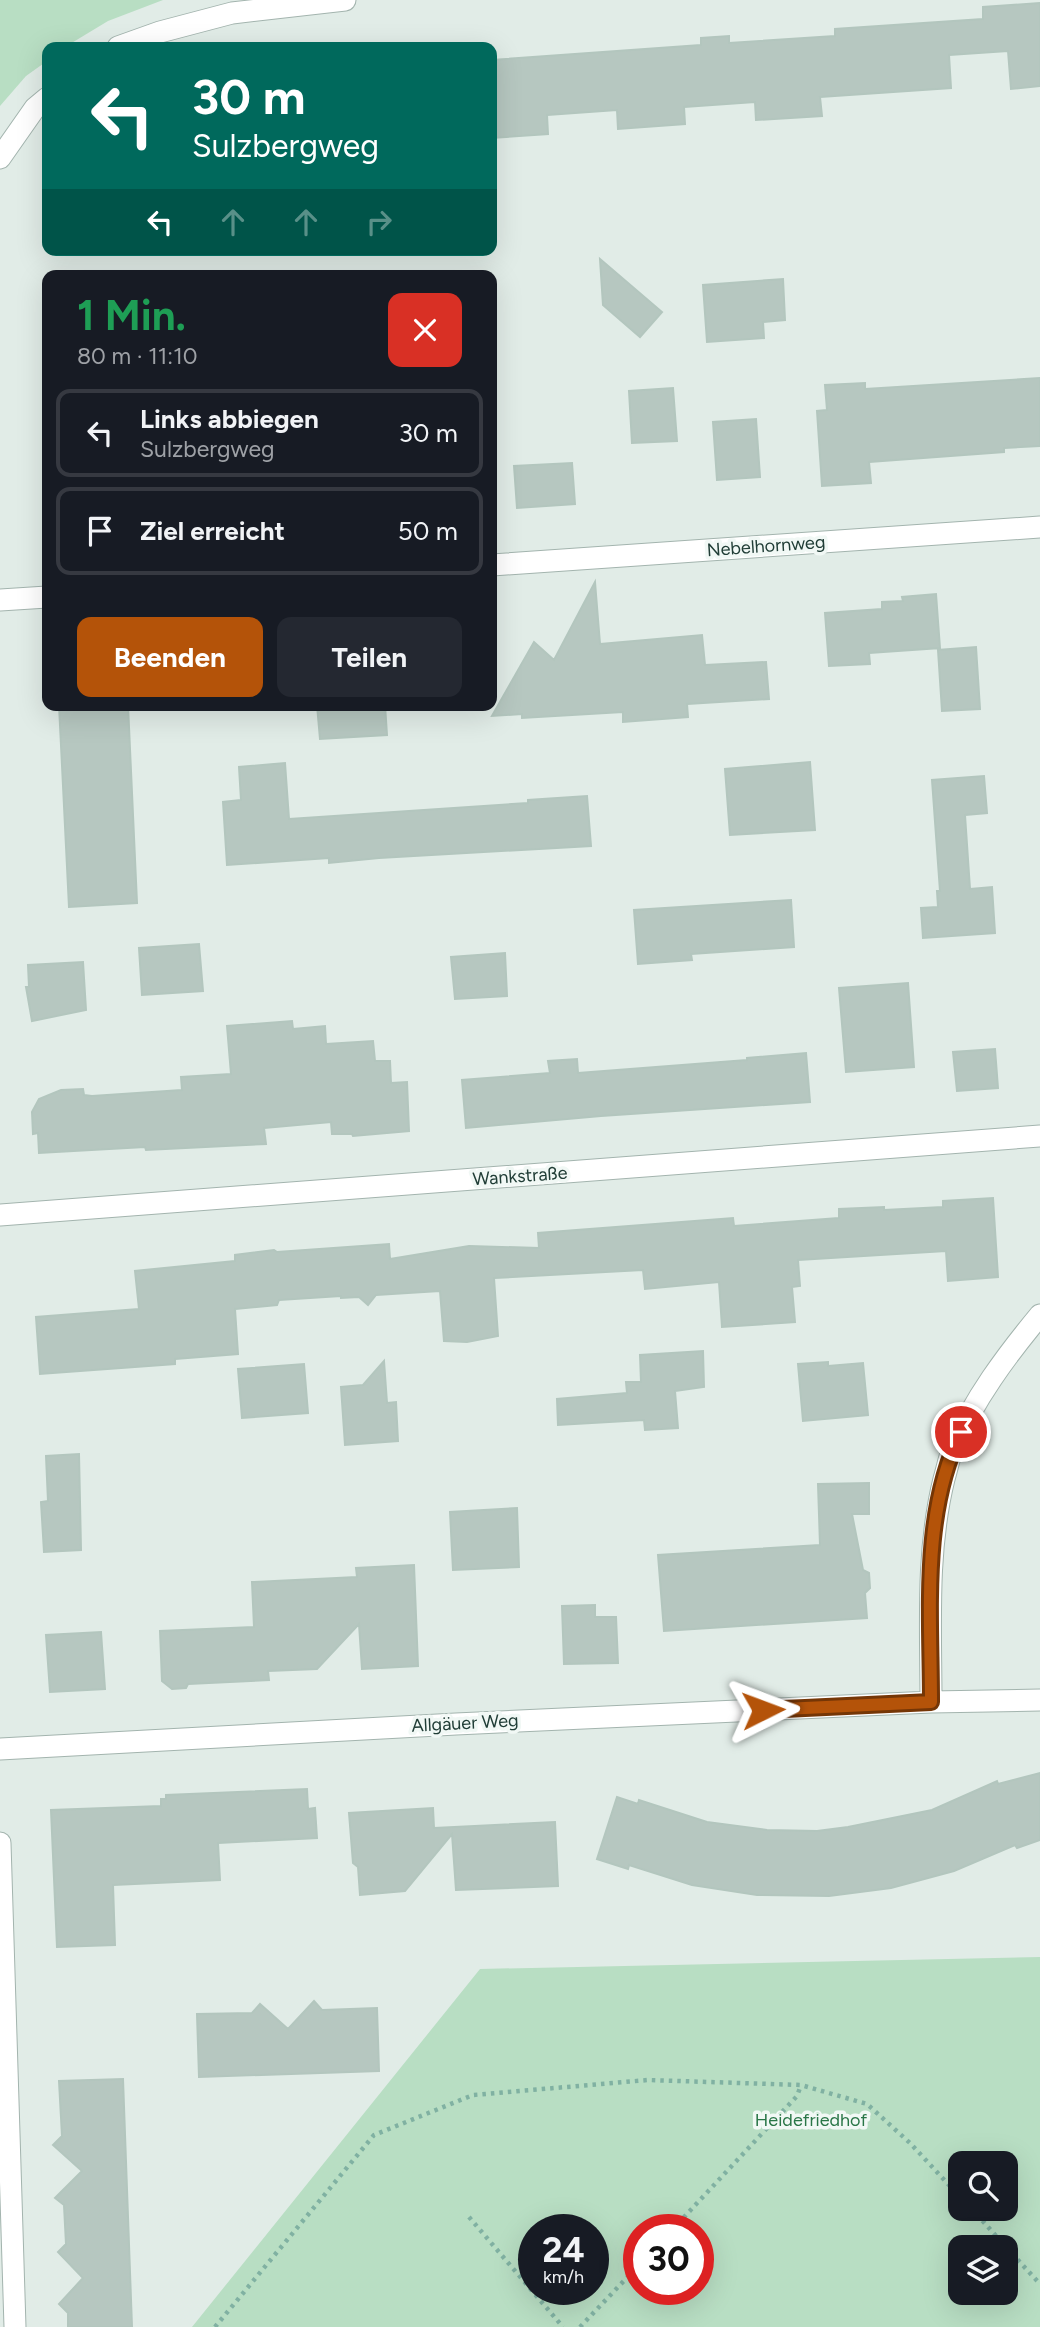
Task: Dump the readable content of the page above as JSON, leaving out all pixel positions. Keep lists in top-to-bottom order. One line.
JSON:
{"streets":{"street":["Nebelhornweg","Wankstraße","Allgäuer Weg"]},"parks":["Heidefriedhof"],"page":{"turn":["30 m","Sulzbergweg"],"heading":["1 Min.","80 m · 11:10"],"list":[{"name":"Links abbiegen","note":"Sulzbergweg","value":"30 m"},{"name":"Ziel erreicht","value":"50 m"}],"buttons":["Beenden","Teilen"],"speed":"24 km/h","limit":"30"}}
